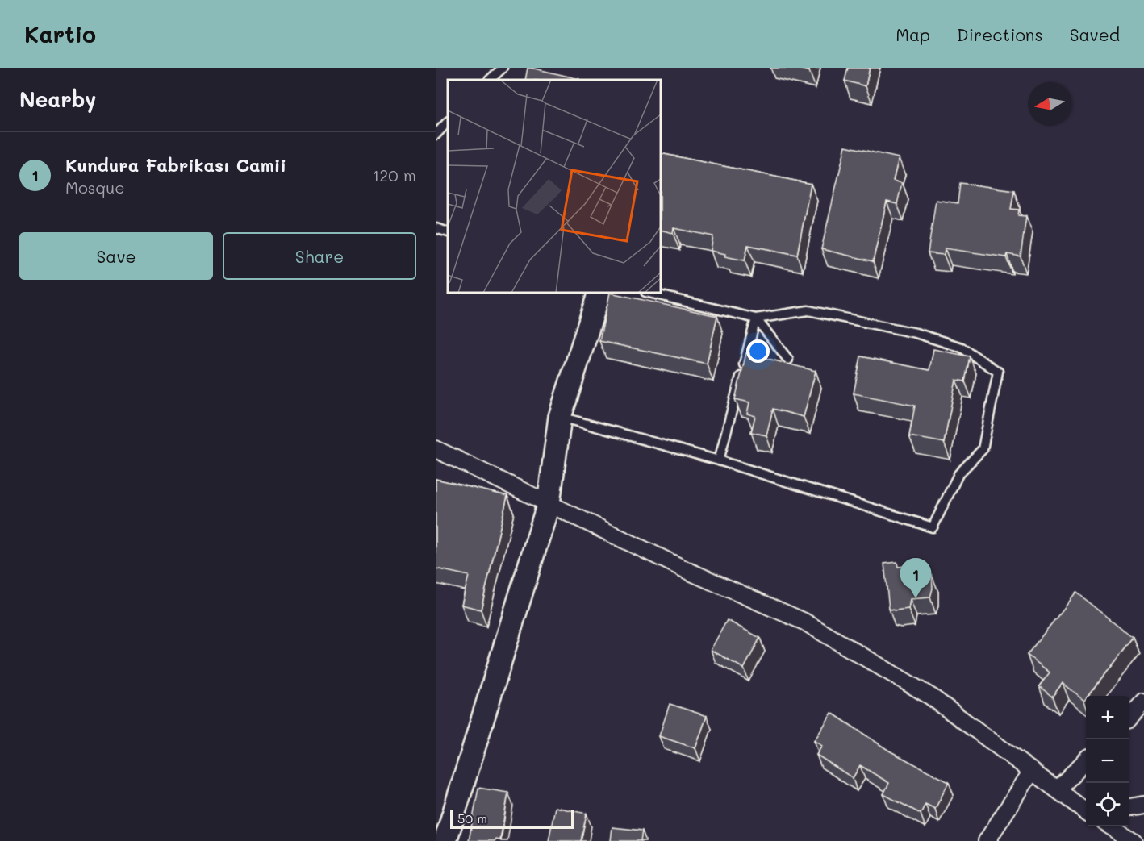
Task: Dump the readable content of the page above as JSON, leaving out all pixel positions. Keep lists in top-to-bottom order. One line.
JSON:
{"scale_bar":"50 m","north":"left","page":{"header":"Kartio","nav":["Map","Directions","Saved"],"heading":"Nearby","list":[{"mark":"1","name":"Kundura Fabrikası Camii","note":"Mosque","value":"120 m"}],"buttons":["Save","Share"],"pins":"1","map_buttons":["+","−"],"scale":"50 m"}}
